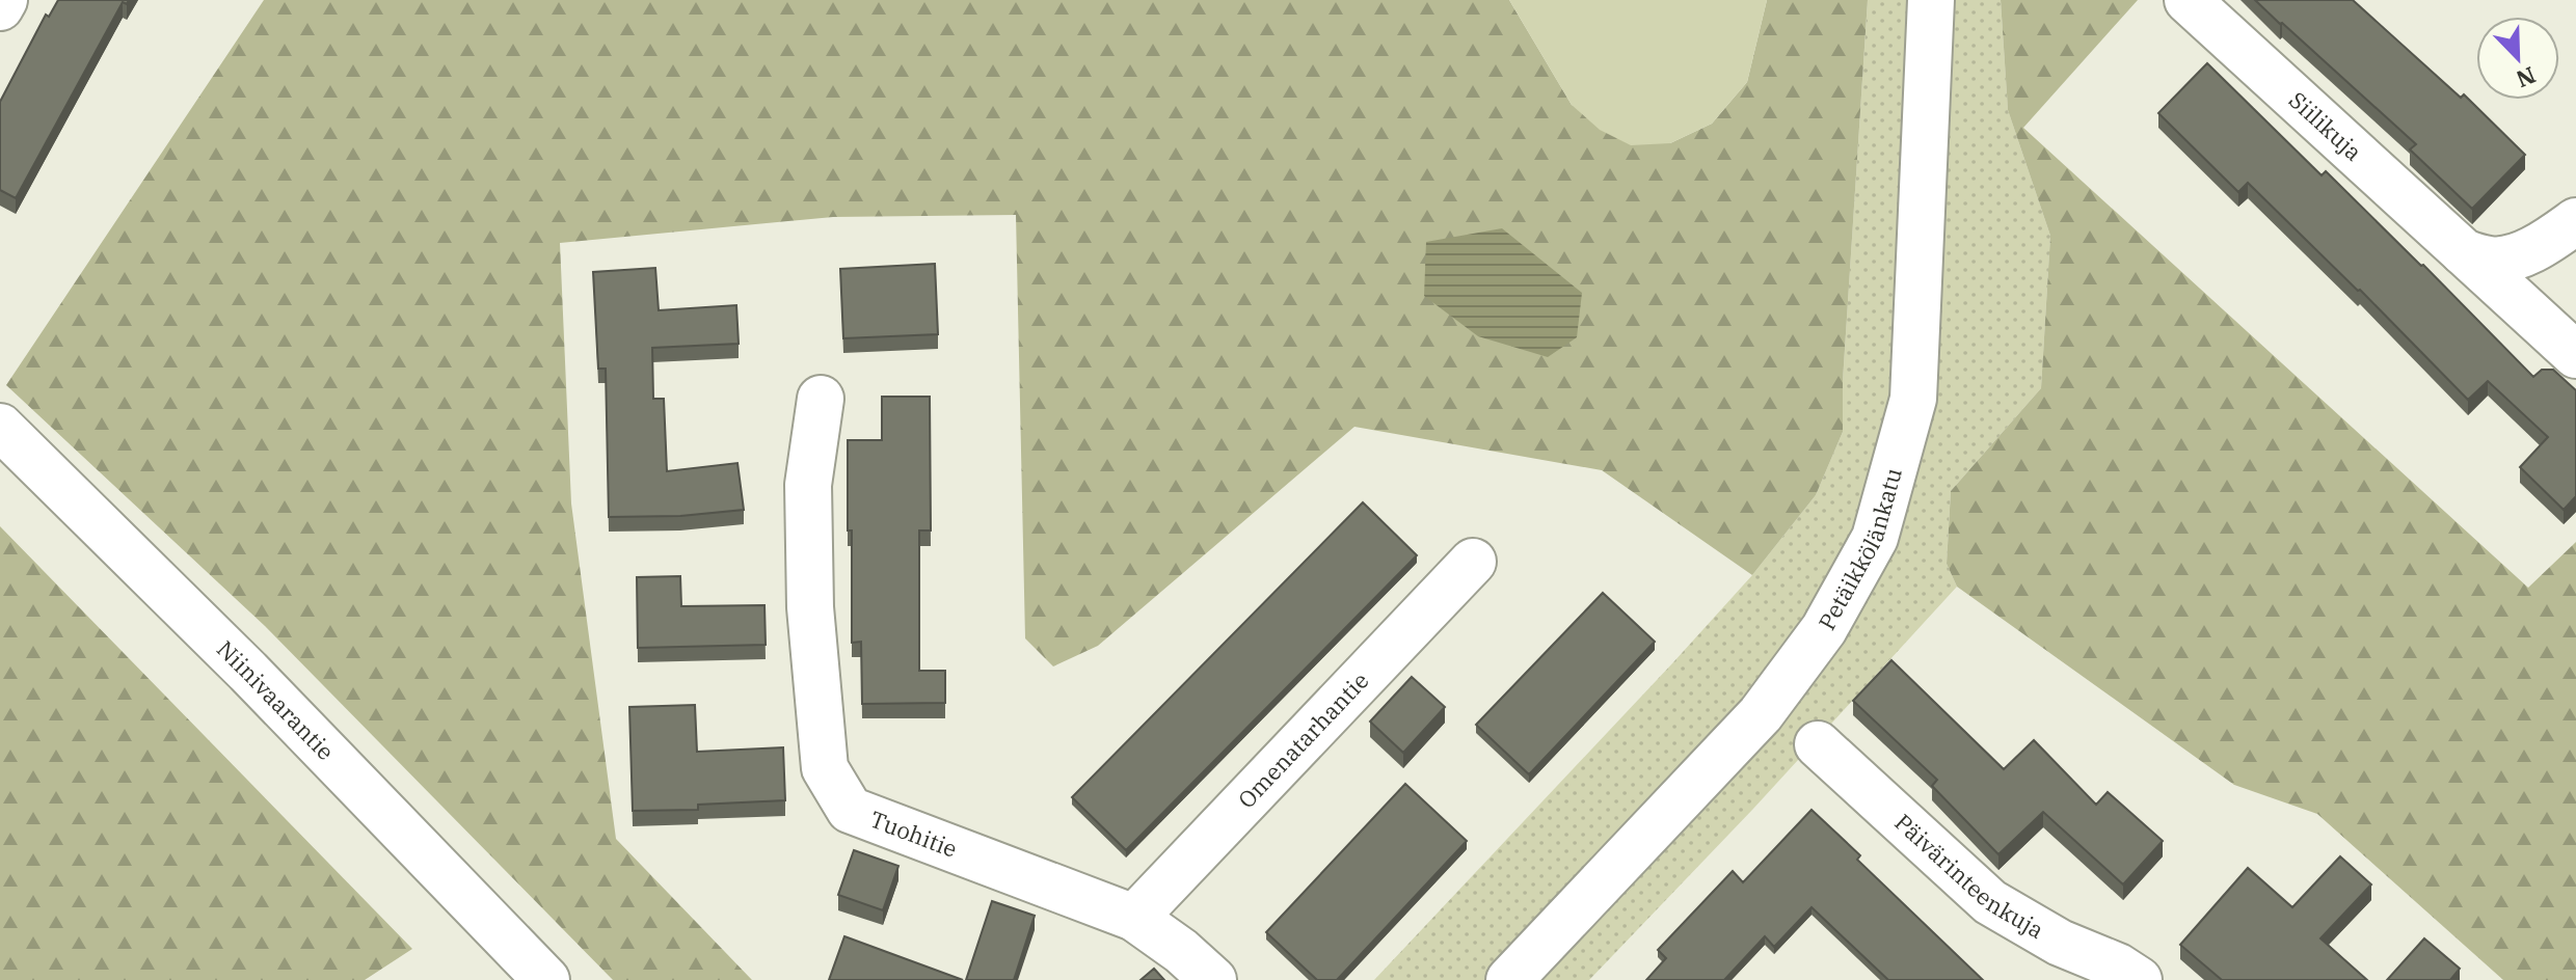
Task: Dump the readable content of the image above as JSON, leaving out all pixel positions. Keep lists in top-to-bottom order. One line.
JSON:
{"streets":{"street":["Siilikuja","Petäikkölänkatu","Niinivaarantie","Omenatarhantie","Tuohitie","Päivärinteenkuja"]},"crossings":[["Omenatarhantie","Tuohitie"]],"north":"bottom right"}
